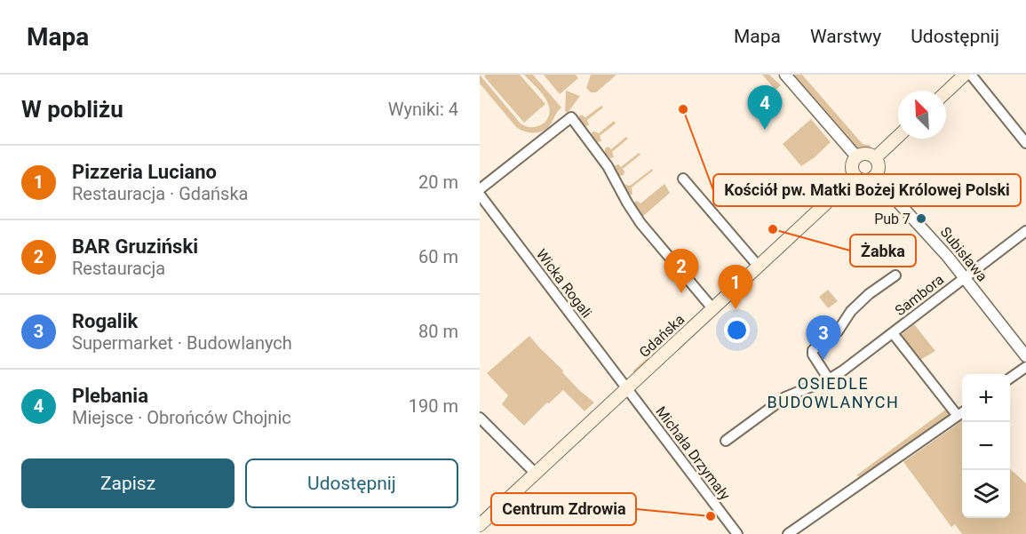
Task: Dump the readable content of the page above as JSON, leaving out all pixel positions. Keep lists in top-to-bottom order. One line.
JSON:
{"streets":{"main road":["Gdańska"],"street":["Subisława","Wicka Rogali","Sambora","Michała Drzymały"]},"crossings":[["Subisława","Sambora"],["Subisława","Gdańska"],["Wicka Rogali","Gdańska"],["Wicka Rogali","Michała Drzymały"],["Gdańska","Michała Drzymały"]],"districts":["OSIEDLE BUDOWLANYCH"],"places":["Kościół pw. Matki Bożej Królowej Polski","Pub 7","Żabka","Centrum Zdrowia"],"north":"top left","page":{"header":"Mapa","nav":["Mapa","Warstwy","Udostępnij"],"heading":["W pobliżu","Wyniki: 4"],"pins":["4","2","1","3"],"list":[{"mark":"1","name":"Pizzeria Luciano","note":"Restauracja · Gdańska","value":"20 m"},{"mark":"2","name":"BAR Gruziński","note":"Restauracja","value":"60 m"},{"mark":"3","name":"Rogalik","note":"Supermarket · Budowlanych","value":"80 m"},{"mark":"4","name":"Plebania","note":"Miejsce · Obrońców Chojnic","value":"190 m"}],"map_buttons":["+","−"],"buttons":["Zapisz","Udostępnij"]}}
